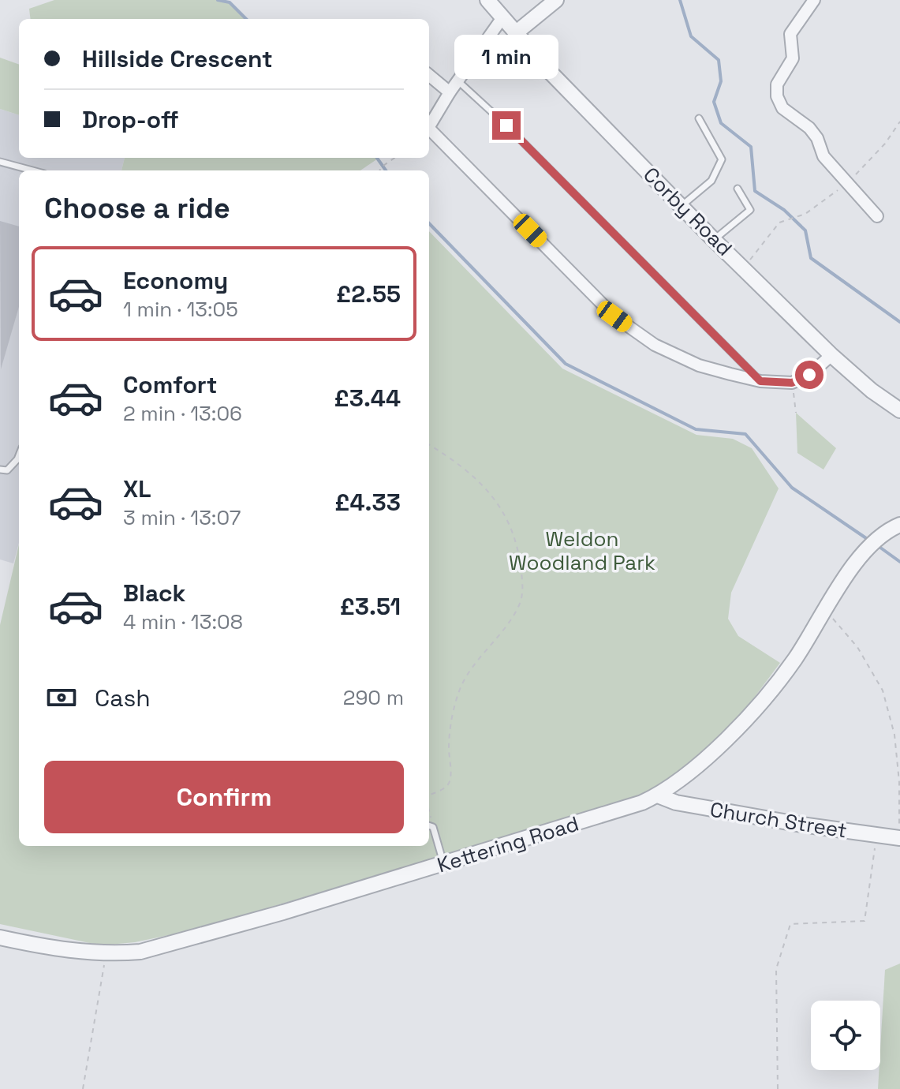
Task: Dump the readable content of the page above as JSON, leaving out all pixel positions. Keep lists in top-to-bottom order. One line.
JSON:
{"streets":{"street":["Corby Road","Church Street","Kettering Road"]},"crossings":[["Church Street","Kettering Road"]],"parks":["Weldon Woodland Park"],"page":{"banner":["Hillside Crescent","Drop-off"],"bubble":"1 min","heading":"Choose a ride","list":[{"name":"Economy","note":"1 min · 13:05","value":"£2.55"},{"name":"Comfort","note":"2 min · 13:06","value":"£3.44"},{"name":"XL","note":"3 min · 13:07","value":"£4.33"},{"name":"Black","note":"4 min · 13:08","value":"£3.51"}],"pay":["Cash","290 m"],"buttons":"Confirm"}}
